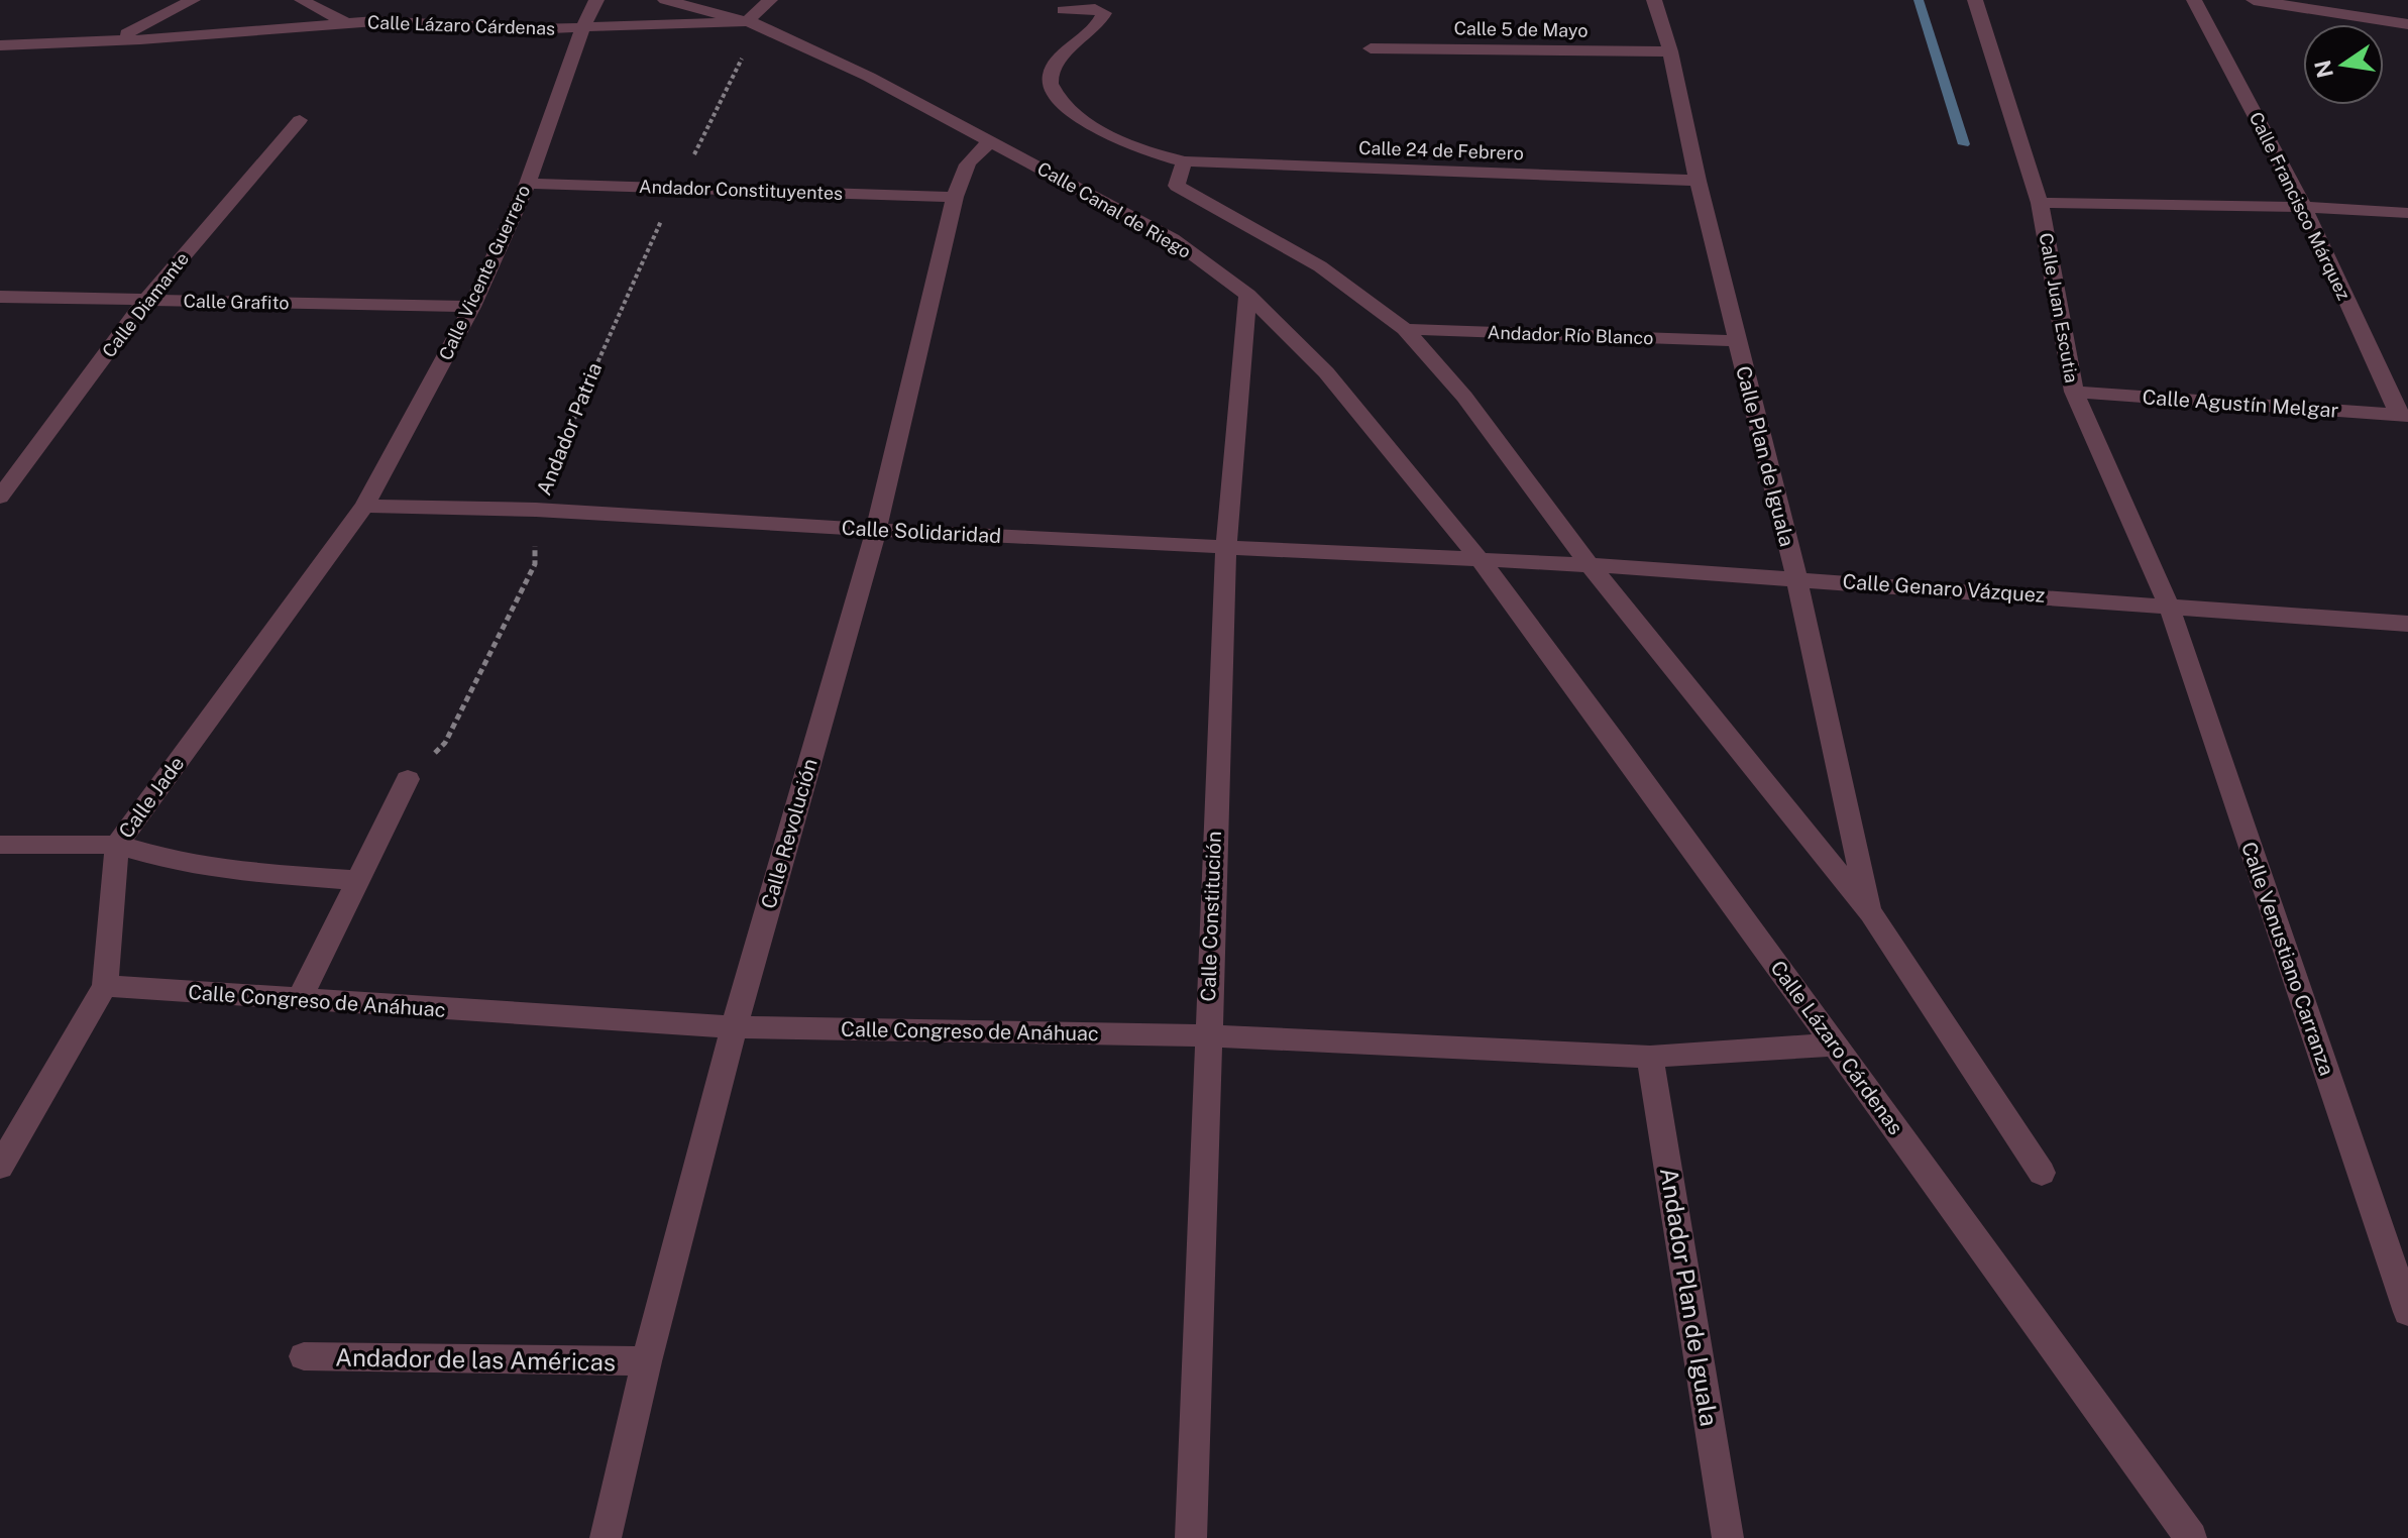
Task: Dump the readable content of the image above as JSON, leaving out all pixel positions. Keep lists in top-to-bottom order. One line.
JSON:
{"streets":{"street":["Calle Lázaro Cárdenas","Calle 5 de Mayo","Calle 24 de Febrero","Andador Constituyentes","Calle Francisco Márquez","Calle Canal de Riego","Calle Vicente Guerrero","Calle Grafito","Calle Diamante","Calle Juan Escutia","Andador Río Blanco","Calle Agustín Melgar","Calle Plan de Iguala","Calle Solidaridad","Calle Genaro Vázquez","Calle Jade","Calle Revolución","Calle Constitución","Calle Venustiano Carranza","Calle Congreso de Anáhuac","Andador Plan de Iguala","Andador de las Américas"],"path":["Andador Patria"]},"crossings":[["Calle Lázaro Cárdenas","Calle Canal de Riego"],["Calle Lázaro Cárdenas","Calle Vicente Guerrero"],["Calle Lázaro Cárdenas","Andador Patria"],["Calle Lázaro Cárdenas","Calle Solidaridad"],["Calle Lázaro Cárdenas","Calle Genaro Vázquez"],["Calle Lázaro Cárdenas","Calle Congreso de Anáhuac"],["Calle 5 de Mayo","Calle Plan de Iguala"],["Calle 24 de Febrero","Calle Plan de Iguala"],["Andador Constituyentes","Calle Vicente Guerrero"],["Andador Constituyentes","Andador Patria"],["Andador Constituyentes","Calle Revolución"],["Calle Francisco Márquez","Calle Agustín Melgar"],["Calle Canal de Riego","Andador Patria"],["Calle Canal de Riego","Calle Solidaridad"],["Calle Canal de Riego","Calle Genaro Vázquez"],["Calle Canal de Riego","Calle Revolución"],["Calle Canal de Riego","Calle Constitución"],["Calle Vicente Guerrero","Calle Grafito"],["Calle Vicente Guerrero","Calle Solidaridad"],["Calle Vicente Guerrero","Calle Jade"],["Calle Grafito","Calle Diamante"],["Calle Juan Escutia","Calle Agustín Melgar"],["Calle Juan Escutia","Calle Genaro Vázquez"],["Calle Juan Escutia","Calle Venustiano Carranza"],["Andador Río Blanco","Calle Plan de Iguala"],["Andador Patria","Calle Solidaridad"],["Calle Plan de Iguala","Calle Genaro Vázquez"],["Calle Solidaridad","Calle Genaro Vázquez"],["Calle Solidaridad","Calle Jade"],["Calle Solidaridad","Calle Revolución"],["Calle Solidaridad","Calle Constitución"],["Calle Genaro Vázquez","Calle Venustiano Carranza"],["Calle Jade","Calle Congreso de Anáhuac"],["Calle Revolución","Calle Congreso de Anáhuac"],["Calle Revolución","Andador de las Américas"],["Calle Constitución","Calle Congreso de Anáhuac"],["Calle Congreso de Anáhuac","Andador Plan de Iguala"]],"north":"left"}
